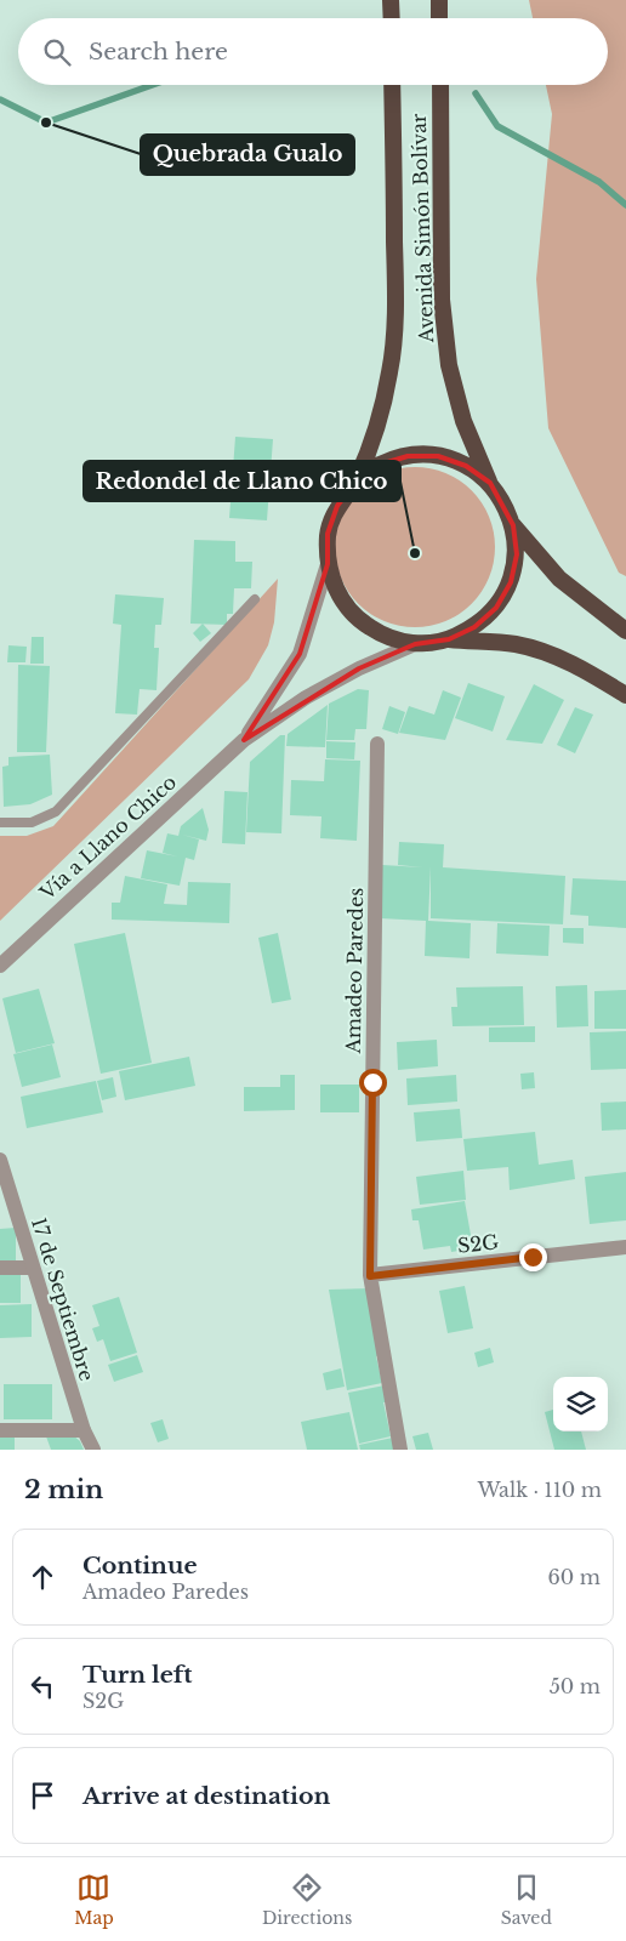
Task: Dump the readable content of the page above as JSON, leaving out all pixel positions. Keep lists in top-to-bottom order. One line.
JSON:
{"streets":{"highway":["Avenida Simón Bolívar"],"street":["Vía a Llano Chico","Amadeo Paredes","S2G","17 de Septiembre"]},"crossings":[["Avenida Simón Bolívar","Vía a Llano Chico"],["Amadeo Paredes","S2G"]],"places":["Quebrada Gualo","Redondel de Llano Chico"],"page":{"search":"Search here","heading":["2 min","Walk · 110 m"],"list":[["Continue","Amadeo Paredes","60 m"],["Turn left","S2G","50 m"],"Arrive at destination"],"nav":["Map","Directions","Saved"]}}
